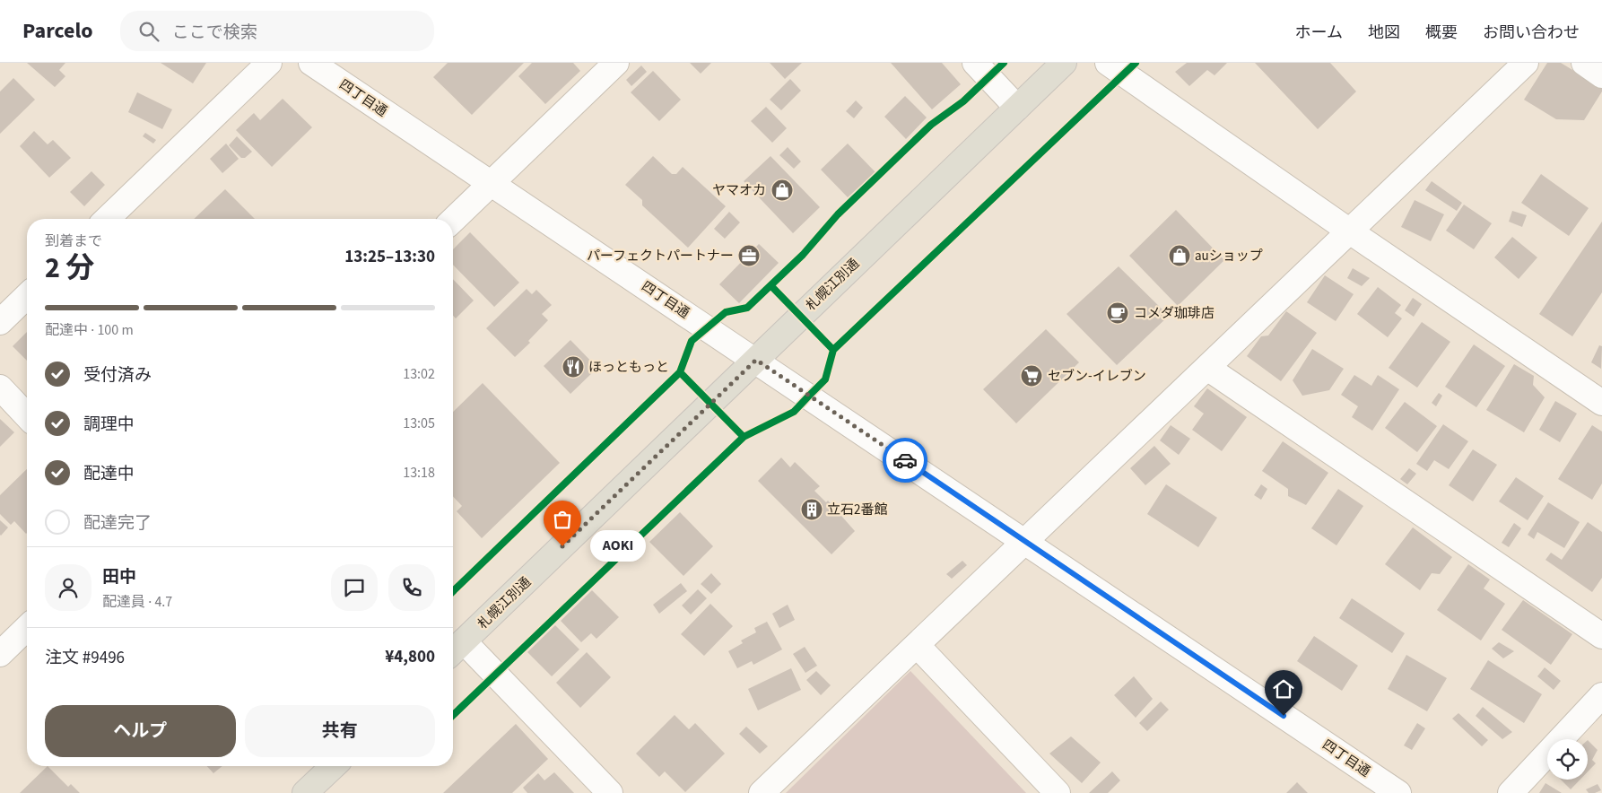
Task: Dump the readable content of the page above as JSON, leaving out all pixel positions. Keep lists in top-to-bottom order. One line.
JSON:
{"streets":{"highway":["札幌江別通"],"street":["四丁目通"]},"crossings":[["四丁目通","札幌江別通"]],"places":{"shop":["ヤマオカ","auショップ"],"office":["パーフェクトパートナー"],"cafe":["コメダ珈琲店"],"restaurant":["ほっともっと"],"supermarket":["セブン-イレブン"],"building":["立石2番館"],"other":["AOKI"]},"page":{"header":"Parcelo","search":"ここで検索","nav":["ホーム","地図","概要","お問い合わせ"],"heading":["2 分","到着まで","13:25–13:30"],"panel":["田中","配達員 · 4.7","注文 #9496","¥4,800"],"bar":"配達中 · 100 m","list":[["受付済み","13:02"],["調理中","13:05"],["配達中","13:18"],"配達完了"],"bubble":"AOKI","buttons":["ヘルプ","共有"]}}
